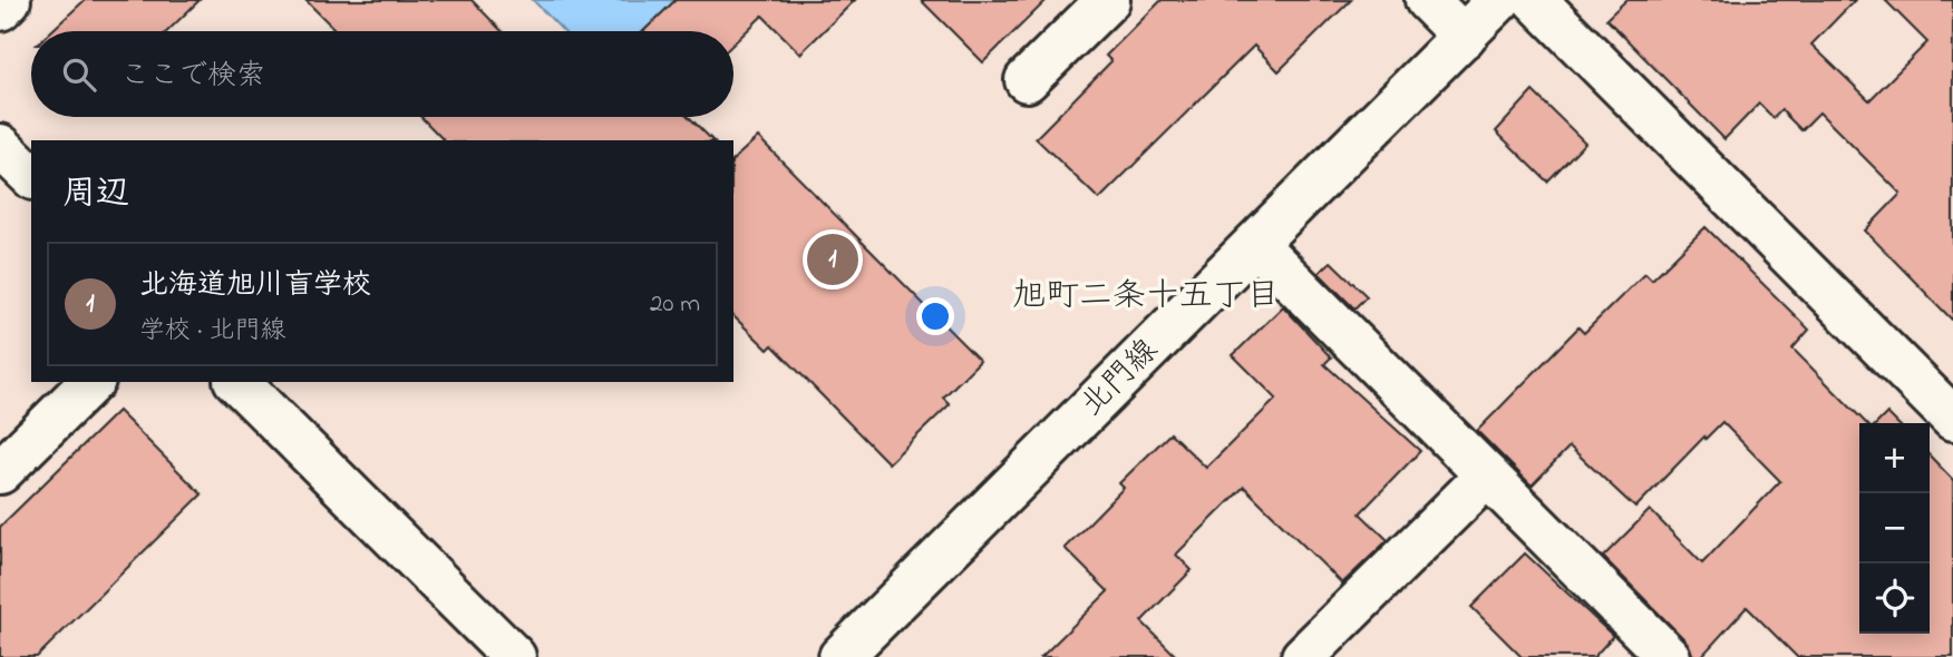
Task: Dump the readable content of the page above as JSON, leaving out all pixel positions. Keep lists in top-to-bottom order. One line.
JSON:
{"streets":{"street":["北門線"]},"districts":["旭町二条十五丁目"],"page":{"search":"ここで検索","heading":"周辺","pins":"1","list":[{"mark":"1","name":"北海道旭川盲学校","note":"学校 · 北門線","value":"20 m"}],"map_buttons":["+","−"]}}
